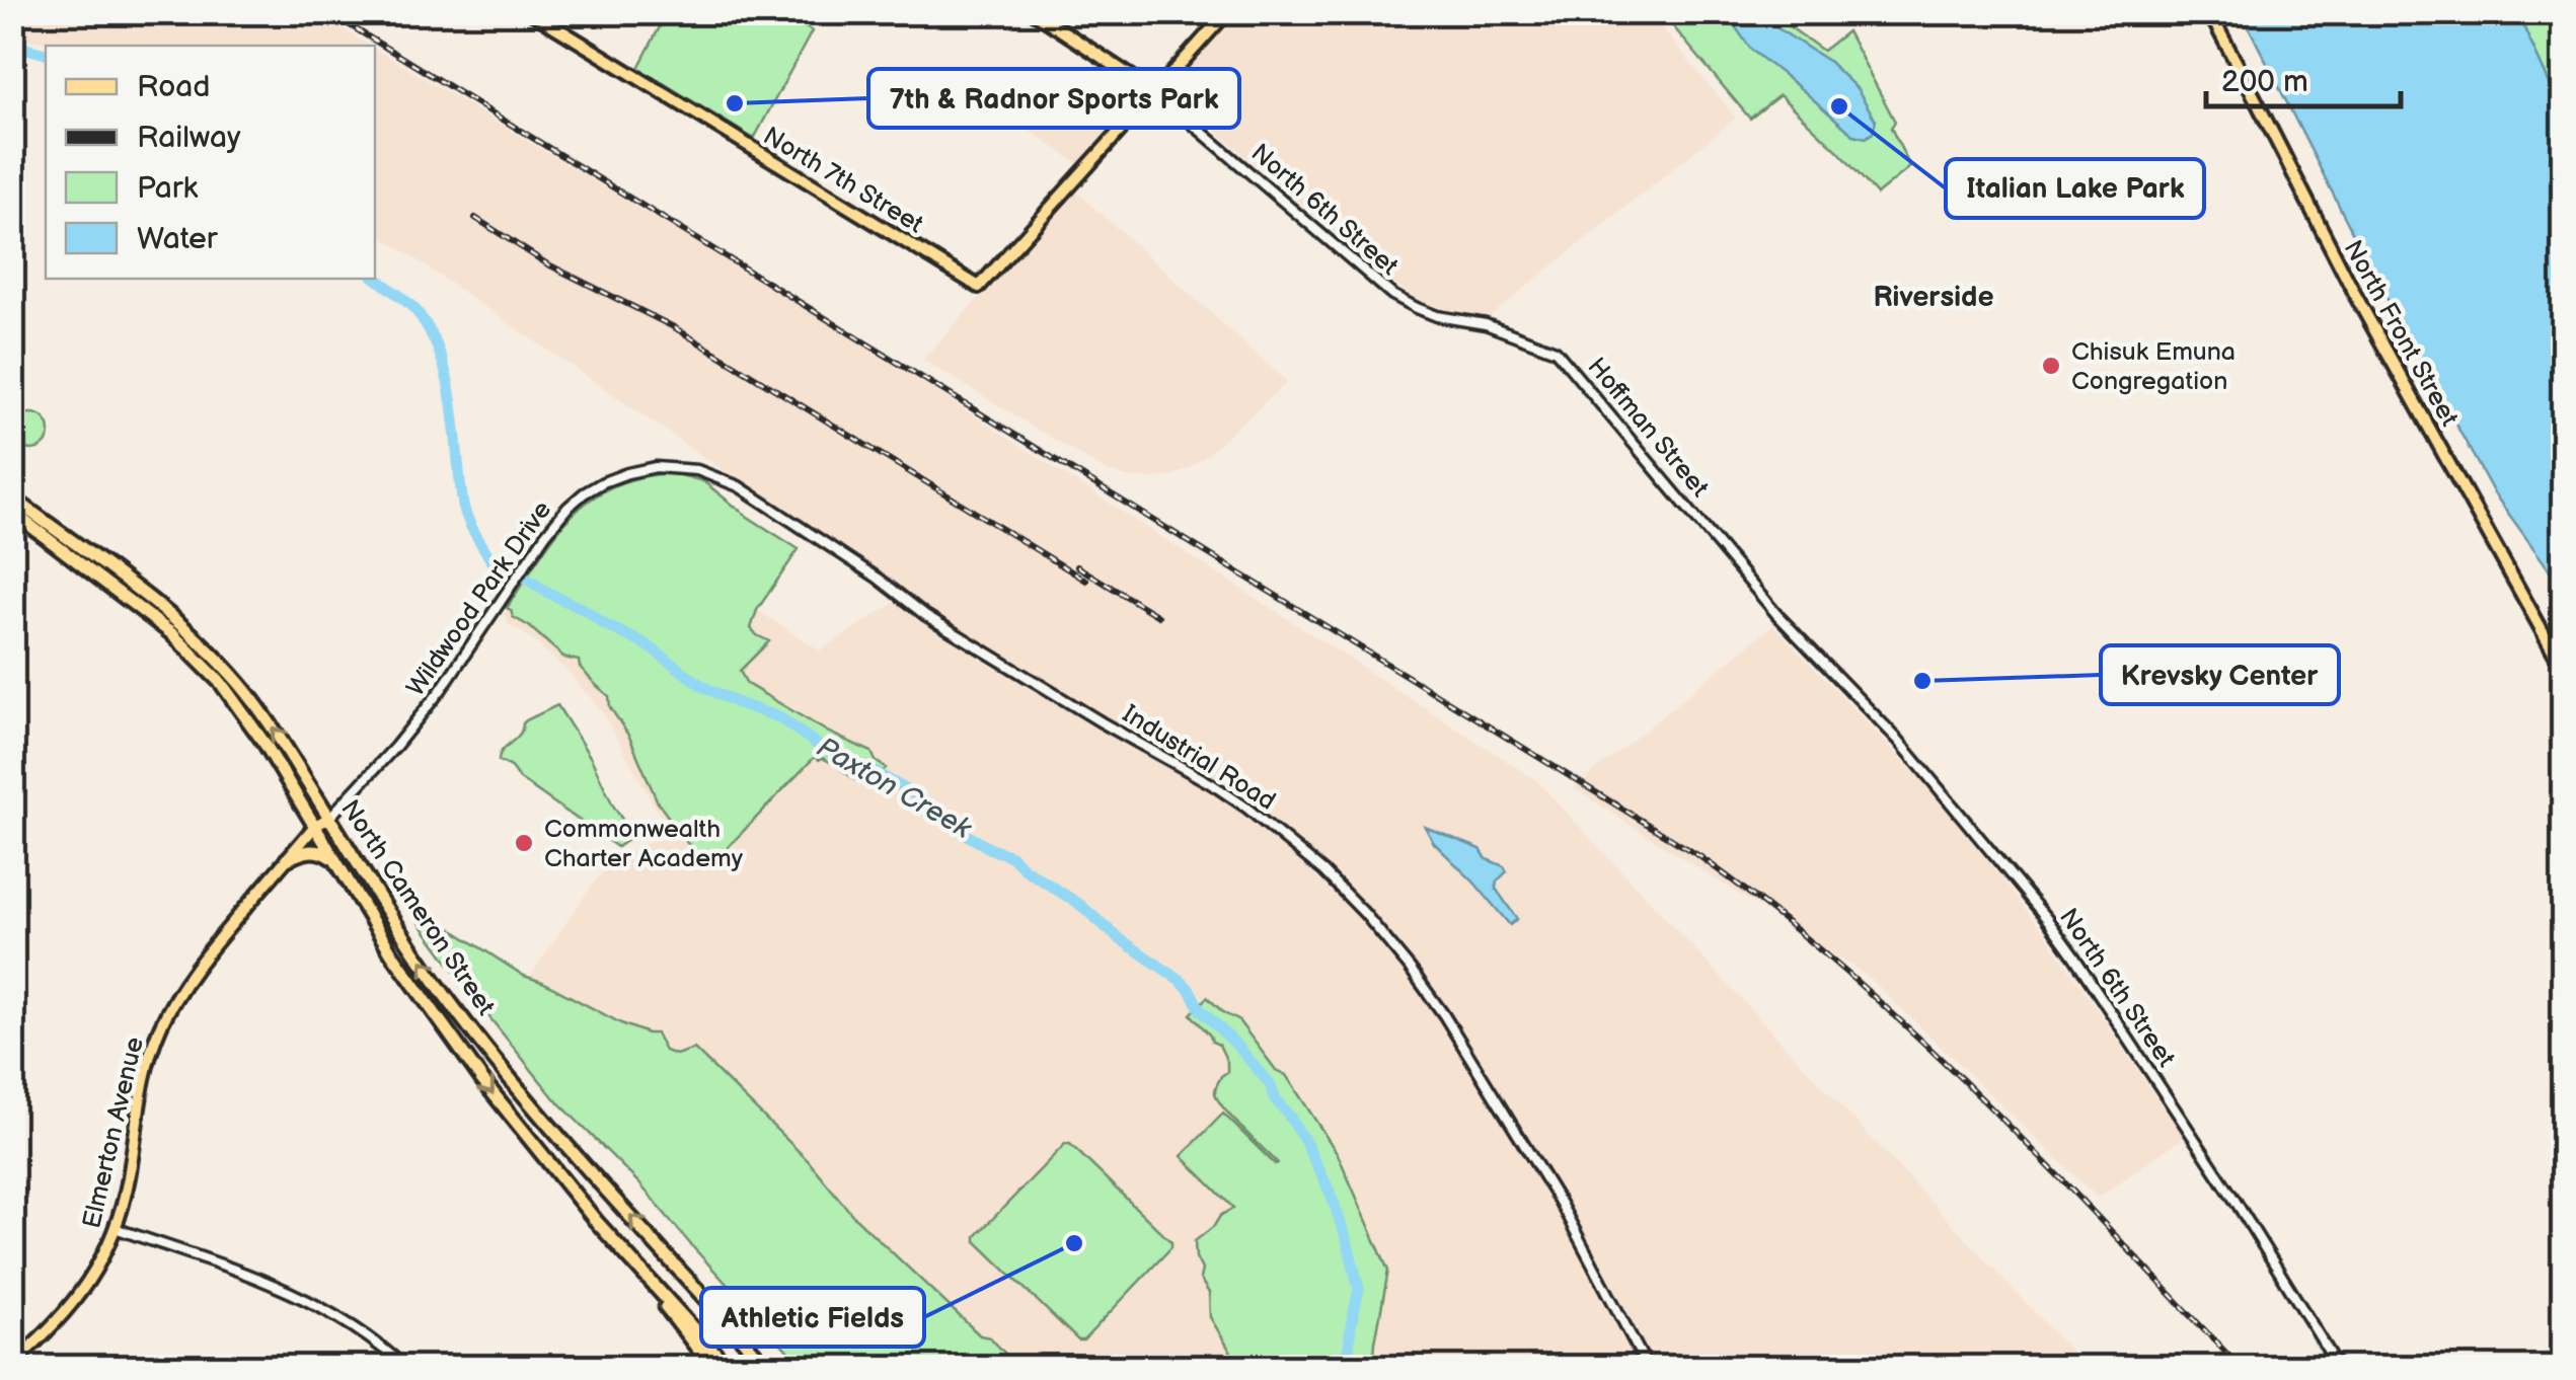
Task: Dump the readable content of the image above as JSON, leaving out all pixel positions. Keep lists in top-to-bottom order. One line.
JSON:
{"streets":{"highway":["North Cameron Street"],"main road":["North 7th Street","North 6th Street","North Front Street","Elmerton Avenue"],"street":["Hoffman Street","Wildwood Park Drive","Industrial Road"]},"crossings":[["North 7th Street","North 6th Street"],["North 6th Street","Hoffman Street"],["Wildwood Park Drive","Industrial Road"],["Wildwood Park Drive","North Cameron Street"],["Wildwood Park Drive","Elmerton Avenue"],["North Cameron Street","Elmerton Avenue"]],"districts":["Riverside"],"water":["Paxton Creek"],"places":["7th & Radnor Sports Park","Italian Lake Park","Chisuk Emuna Congregation","Krevsky Center","Commonwealth Charter Academy","Athletic Fields"],"legend":["Road","Railway","Park","Water"],"scale_bar":"200 m"}
